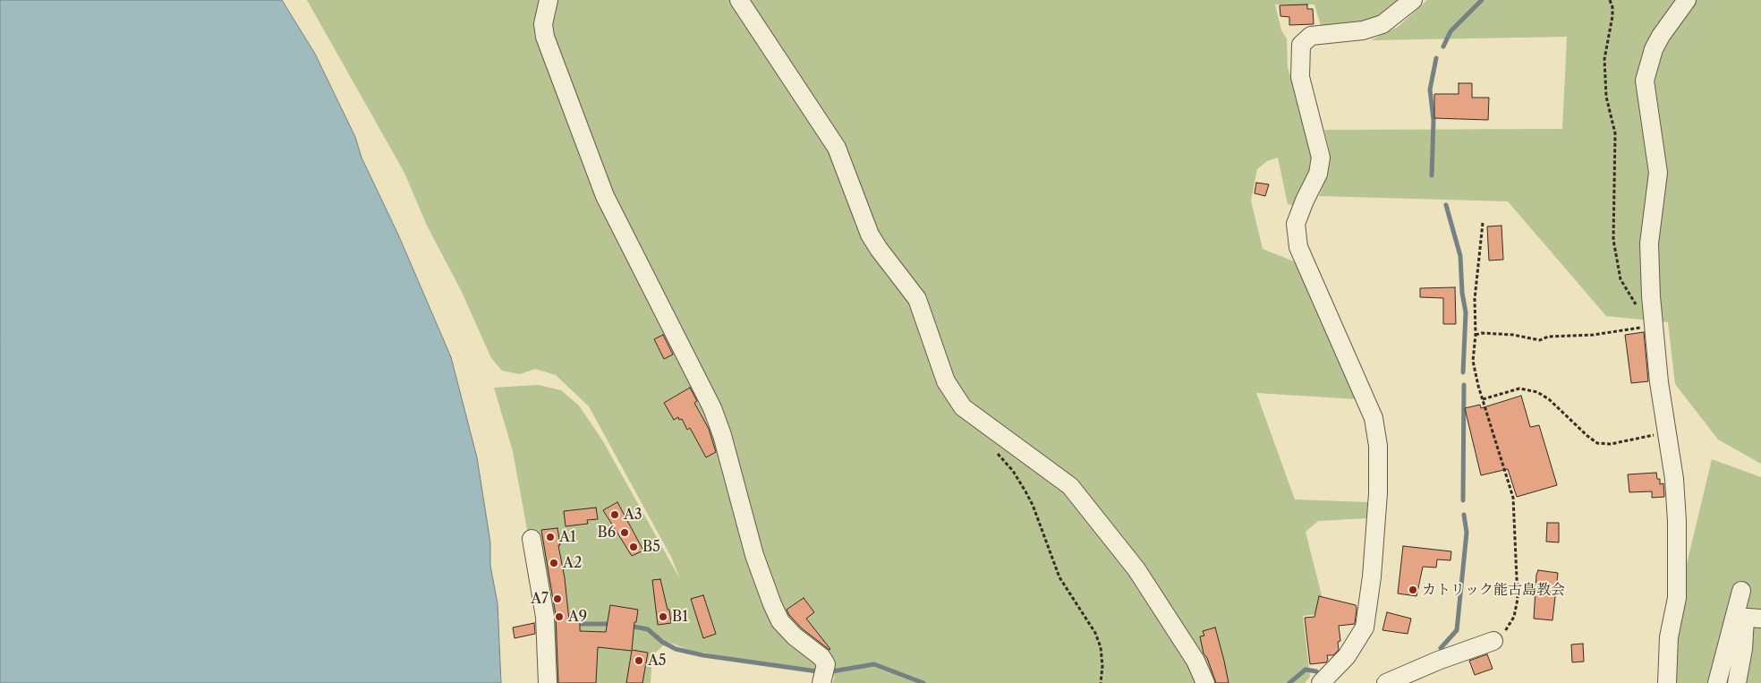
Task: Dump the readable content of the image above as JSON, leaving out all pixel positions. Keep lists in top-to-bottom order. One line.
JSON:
{"places":["A3","B6","A1","B5","A2","カトリック能古島教会","A7","A9","B1","A5"]}
